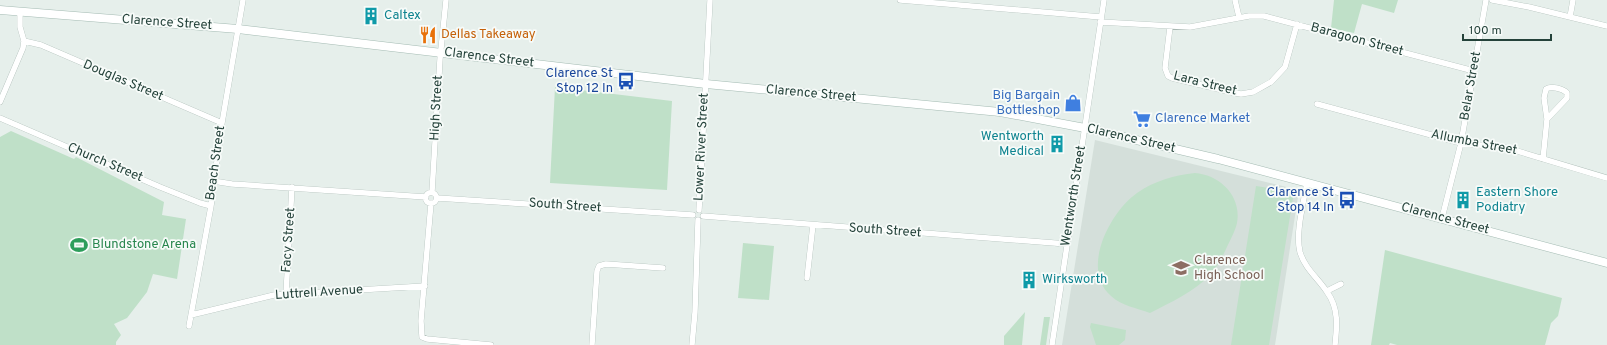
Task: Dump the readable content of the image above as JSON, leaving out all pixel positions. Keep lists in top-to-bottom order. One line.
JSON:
{"streets":{"main road":["Clarence Street"],"street":["Baragoon Street","Douglas Street","Lara Street","Belar Street","High Street","Allumba Street","Lower River Street","Church Street","Beach Street","Wentworth Street","South Street","Facy Street","Luttrell Avenue"]},"crossings":[["Clarence Street","Belar Street"],["Clarence Street","High Street"],["Clarence Street","Lower River Street"],["Clarence Street","Beach Street"],["Clarence Street","Wentworth Street"],["Baragoon Street","Lara Street"],["Baragoon Street","Belar Street"],["Baragoon Street","Wentworth Street"],["Douglas Street","Beach Street"],["Belar Street","Allumba Street"],["High Street","South Street"],["Lower River Street","South Street"],["Church Street","Beach Street"],["Beach Street","Luttrell Avenue"],["Wentworth Street","South Street"],["Facy Street","Luttrell Avenue"]],"places":{"building":["Caltex","Wentworth Medical","Eastern Shore Podiatry","Wirksworth"],"restaurant":["Dellas Takeaway"],"bus stop":["Clarence St Stop 12 In","Clarence St Stop 14 In"],"shop":["Big Bargain Bottleshop"],"supermarket":["Clarence Market"],"sports":["Blundstone Arena"],"school or university":["Clarence High School"]},"scale_bar":"100 m"}
